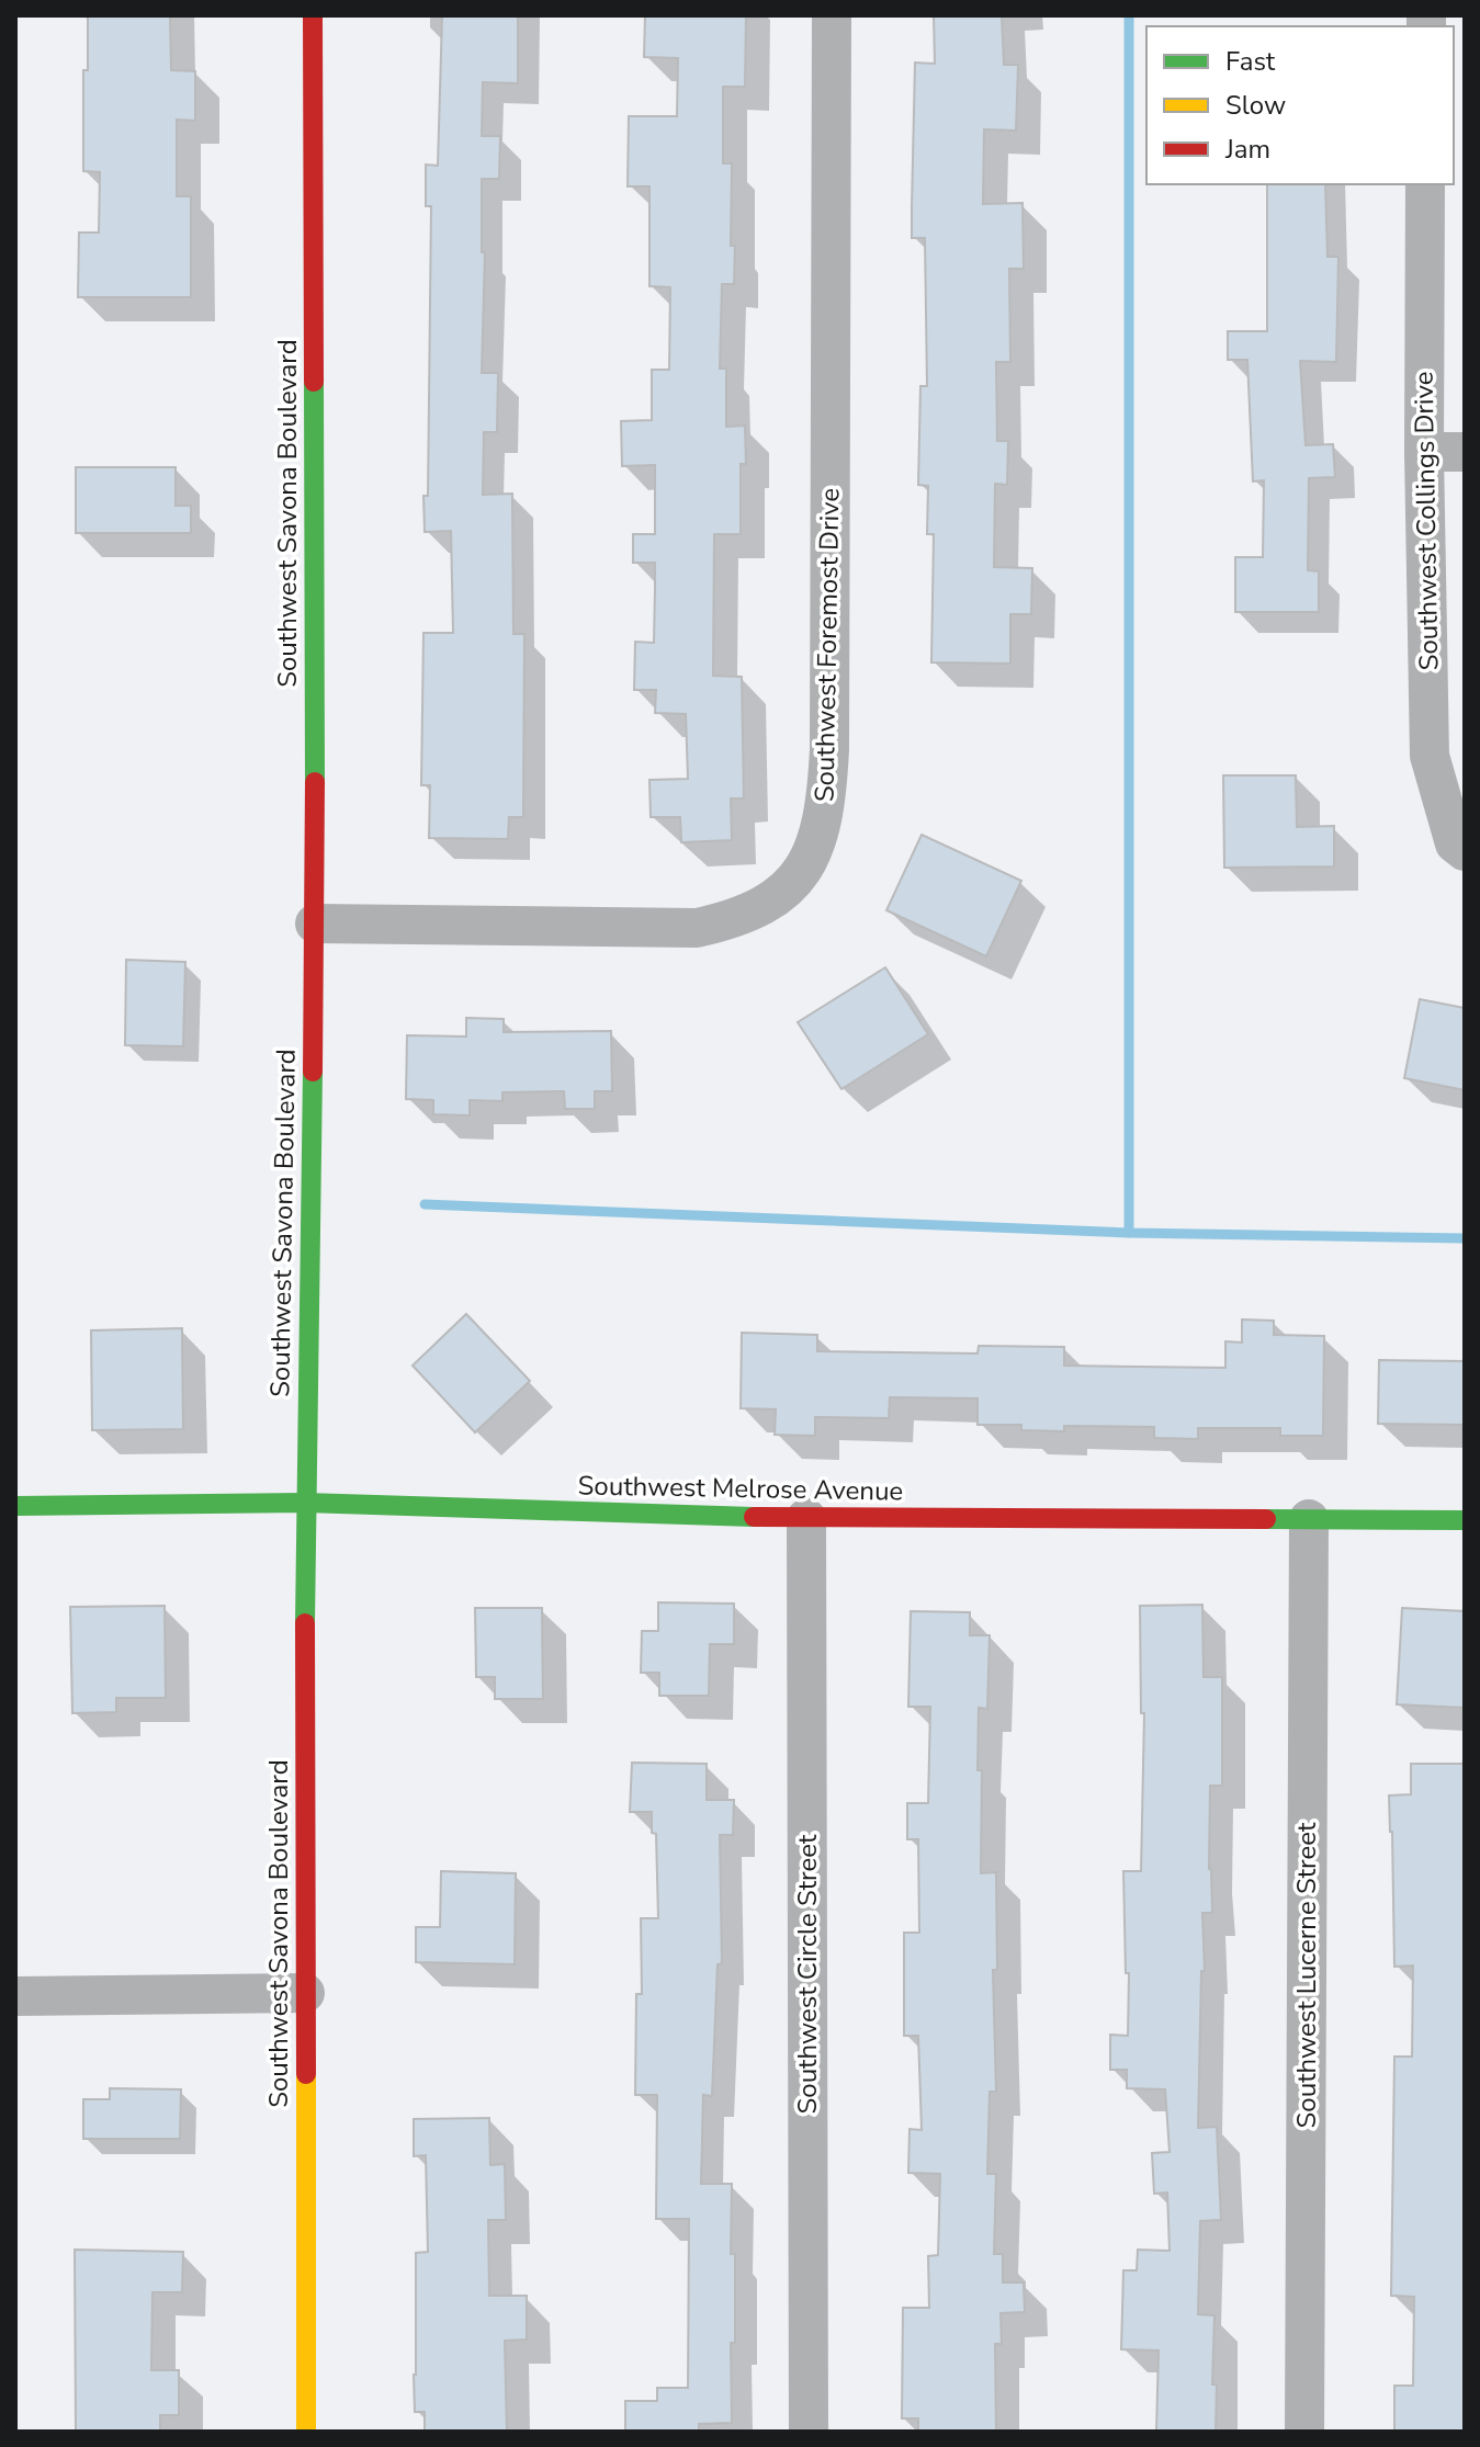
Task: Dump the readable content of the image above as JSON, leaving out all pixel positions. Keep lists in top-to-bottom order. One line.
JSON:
{"streets":{"street":["Southwest Savona Boulevard","Southwest Collings Drive","Southwest Foremost Drive","Southwest Melrose Avenue","Southwest Circle Street","Southwest Lucerne Street"]},"crossings":[["Southwest Savona Boulevard","Southwest Foremost Drive"],["Southwest Savona Boulevard","Southwest Melrose Avenue"],["Southwest Melrose Avenue","Southwest Circle Street"],["Southwest Melrose Avenue","Southwest Lucerne Street"]],"legend":["Fast","Slow","Jam"]}
